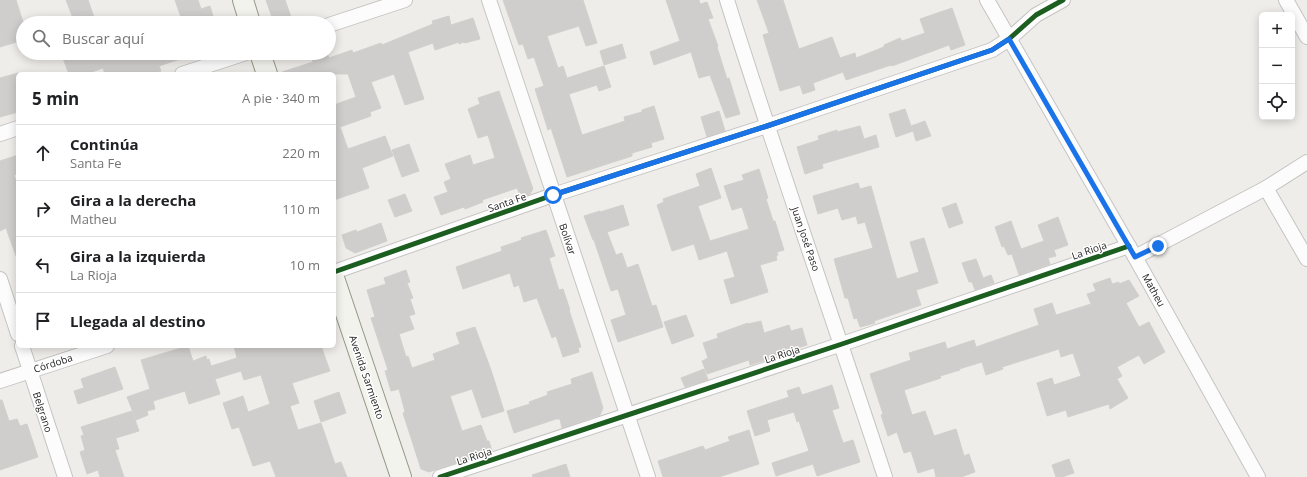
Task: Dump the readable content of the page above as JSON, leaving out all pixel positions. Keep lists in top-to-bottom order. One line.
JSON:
{"streets":{"main road":["Avenida Sarmiento"],"street":["Santa Fe","Bolívar","Juan José Paso","La Rioja","Matheu","Córdoba","Belgrano"]},"crossings":[["Santa Fe","Bolívar"],["Santa Fe","Juan José Paso"],["Santa Fe","Matheu"],["Bolívar","La Rioja"],["Juan José Paso","La Rioja"],["La Rioja","Matheu"],["Córdoba","Belgrano"]],"page":{"map_buttons":["+","−"],"search":"Buscar aquí","heading":["5 min","A pie · 340 m"],"list":[["Continúa","Santa Fe","220 m"],["Gira a la derecha","Matheu","110 m"],["Gira a la izquierda","La Rioja","10 m"],"Llegada al destino"]}}
